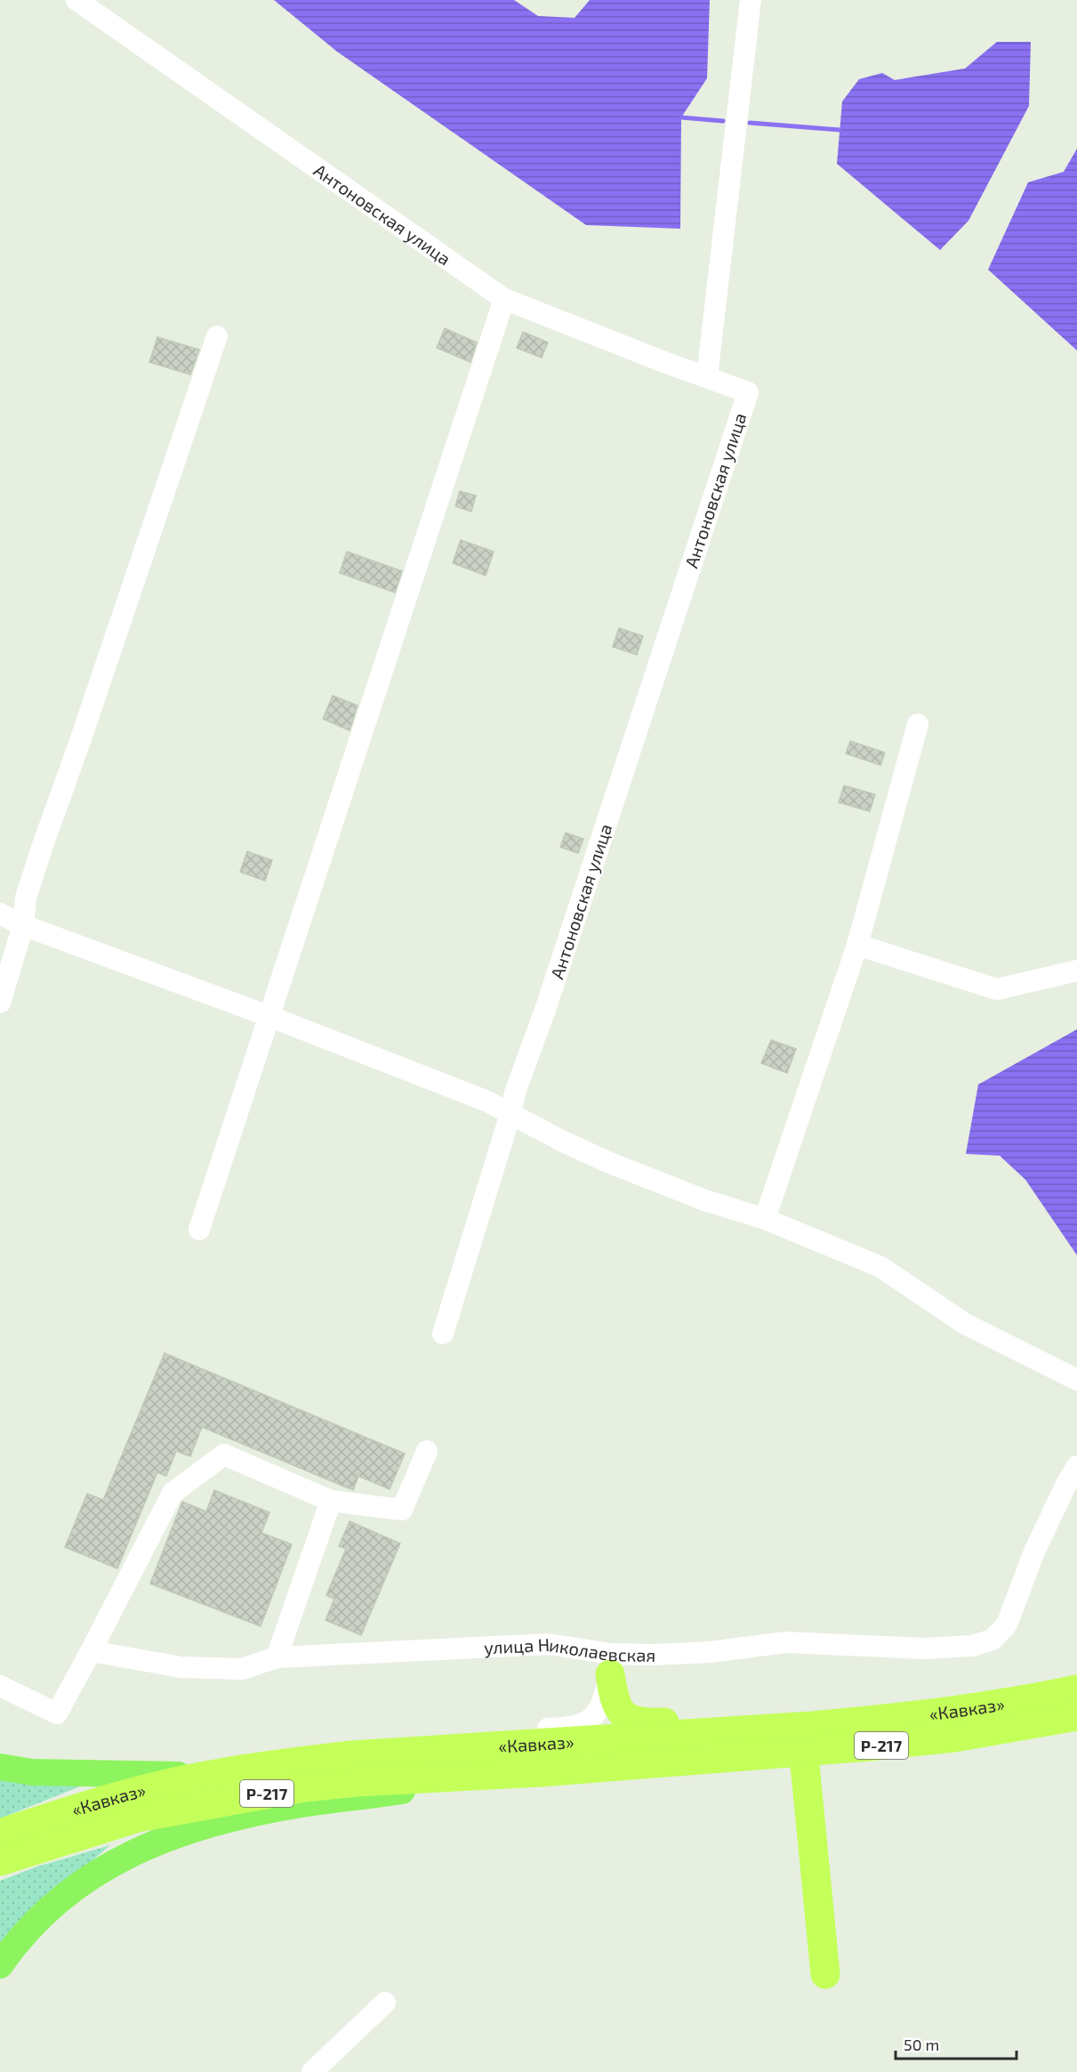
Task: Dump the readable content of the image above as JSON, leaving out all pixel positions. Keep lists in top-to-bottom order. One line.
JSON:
{"streets":{"highway":["«Кавказ»","Р-217"],"street":["Антоновская улица","улица Николаевская"]},"scale_bar":"50 m"}
